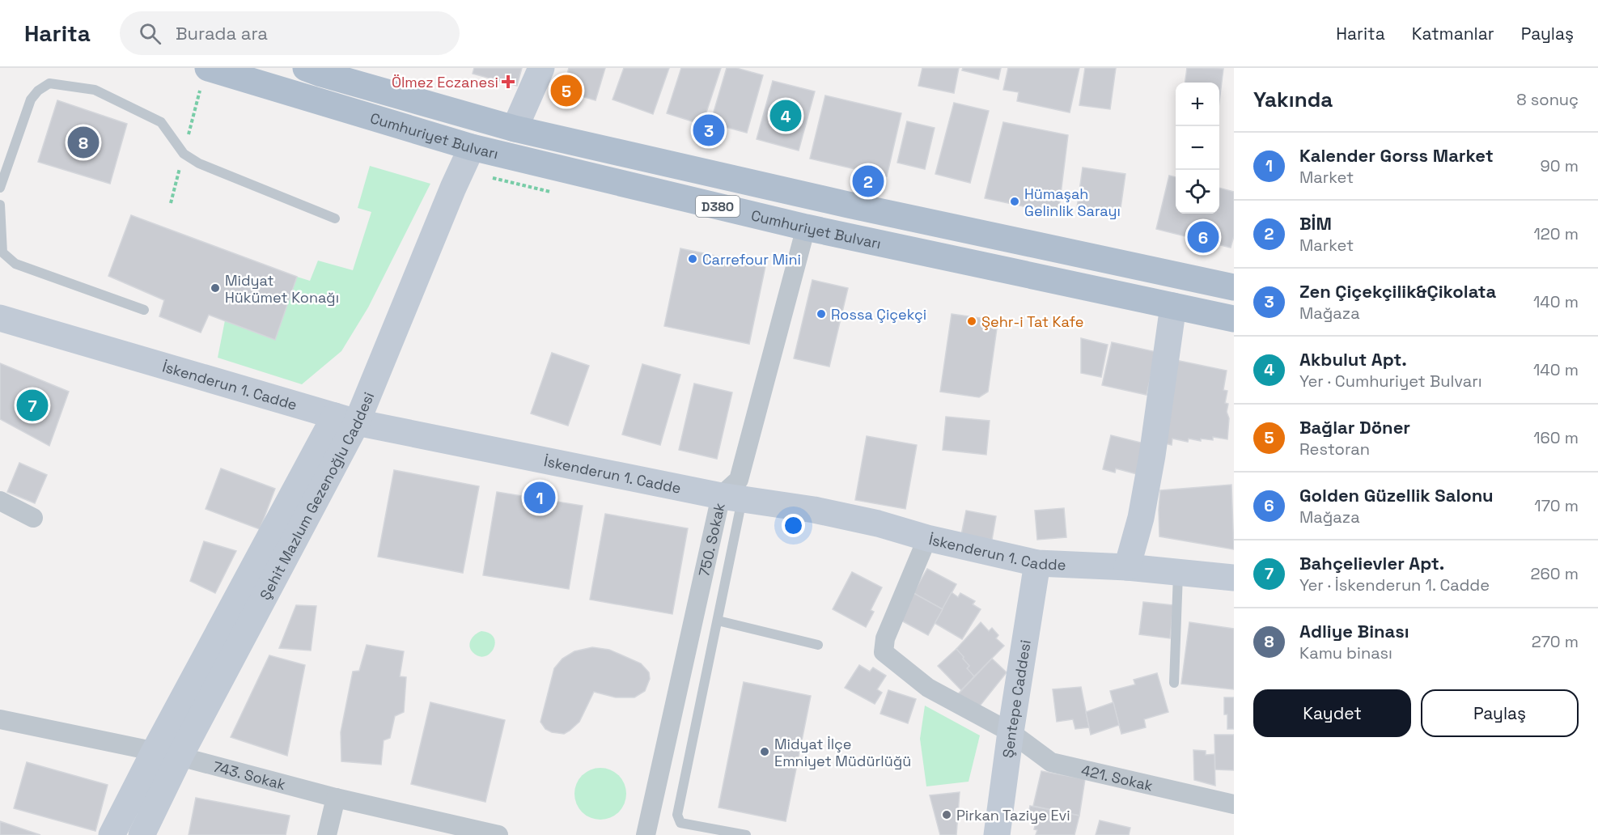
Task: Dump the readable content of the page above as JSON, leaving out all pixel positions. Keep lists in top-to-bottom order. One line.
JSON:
{"streets":{"main road":["Cumhuriyet Bulvarı","D380"],"street":["İskenderun 1. Cadde","Şehit Mazlum Gezenoğlu Caddesi","750. Sokak","Şentepe Caddesi","743. Sokak","421. Sokak"]},"crossings":[["Cumhuriyet Bulvarı","Şehit Mazlum Gezenoğlu Caddesi"],["Cumhuriyet Bulvarı","750. Sokak"],["İskenderun 1. Cadde","Şehit Mazlum Gezenoğlu Caddesi"],["İskenderun 1. Cadde","750. Sokak"],["İskenderun 1. Cadde","Şentepe Caddesi"],["İskenderun 1. Cadde","421. Sokak"],["Şehit Mazlum Gezenoğlu Caddesi","743. Sokak"],["Şentepe Caddesi","421. Sokak"]],"places":{"health":["Ölmez Eczanesi"],"other":["Hümaşah Gelinlik Sarayı","Carrefour Mini","Midyat Hükümet Konağı","Rossa Çiçekçi","Şehr-i Tat Kafe","Midyat İlçe Emniyet Müdürlüğü","Pirkan Taziye Evi"]},"page":{"header":"Harita","search":"Burada ara","nav":["Harita","Katmanlar","Paylaş"],"heading":["Yakında","8 sonuç"],"pins":["5","4","3","8","2","6","7","1"],"map_buttons":["+","−"],"list":[{"mark":"1","name":"Kalender Gorss Market","note":"Market","value":"90 m"},{"mark":"2","name":"BİM","note":"Market","value":"120 m"},{"mark":"3","name":"Zen Çiçekçilik&Çikolata","note":"Mağaza","value":"140 m"},{"mark":"4","name":"Akbulut Apt.","note":"Yer · Cumhuriyet Bulvarı","value":"140 m"},{"mark":"5","name":"Bağlar Döner","note":"Restoran","value":"160 m"},{"mark":"6","name":"Golden Güzellik Salonu","note":"Mağaza","value":"170 m"},{"mark":"7","name":"Bahçelievler Apt.","note":"Yer · İskenderun 1. Cadde","value":"260 m"},{"mark":"8","name":"Adliye Binası","note":"Kamu binası","value":"270 m"}],"buttons":["Kaydet","Paylaş"]}}
